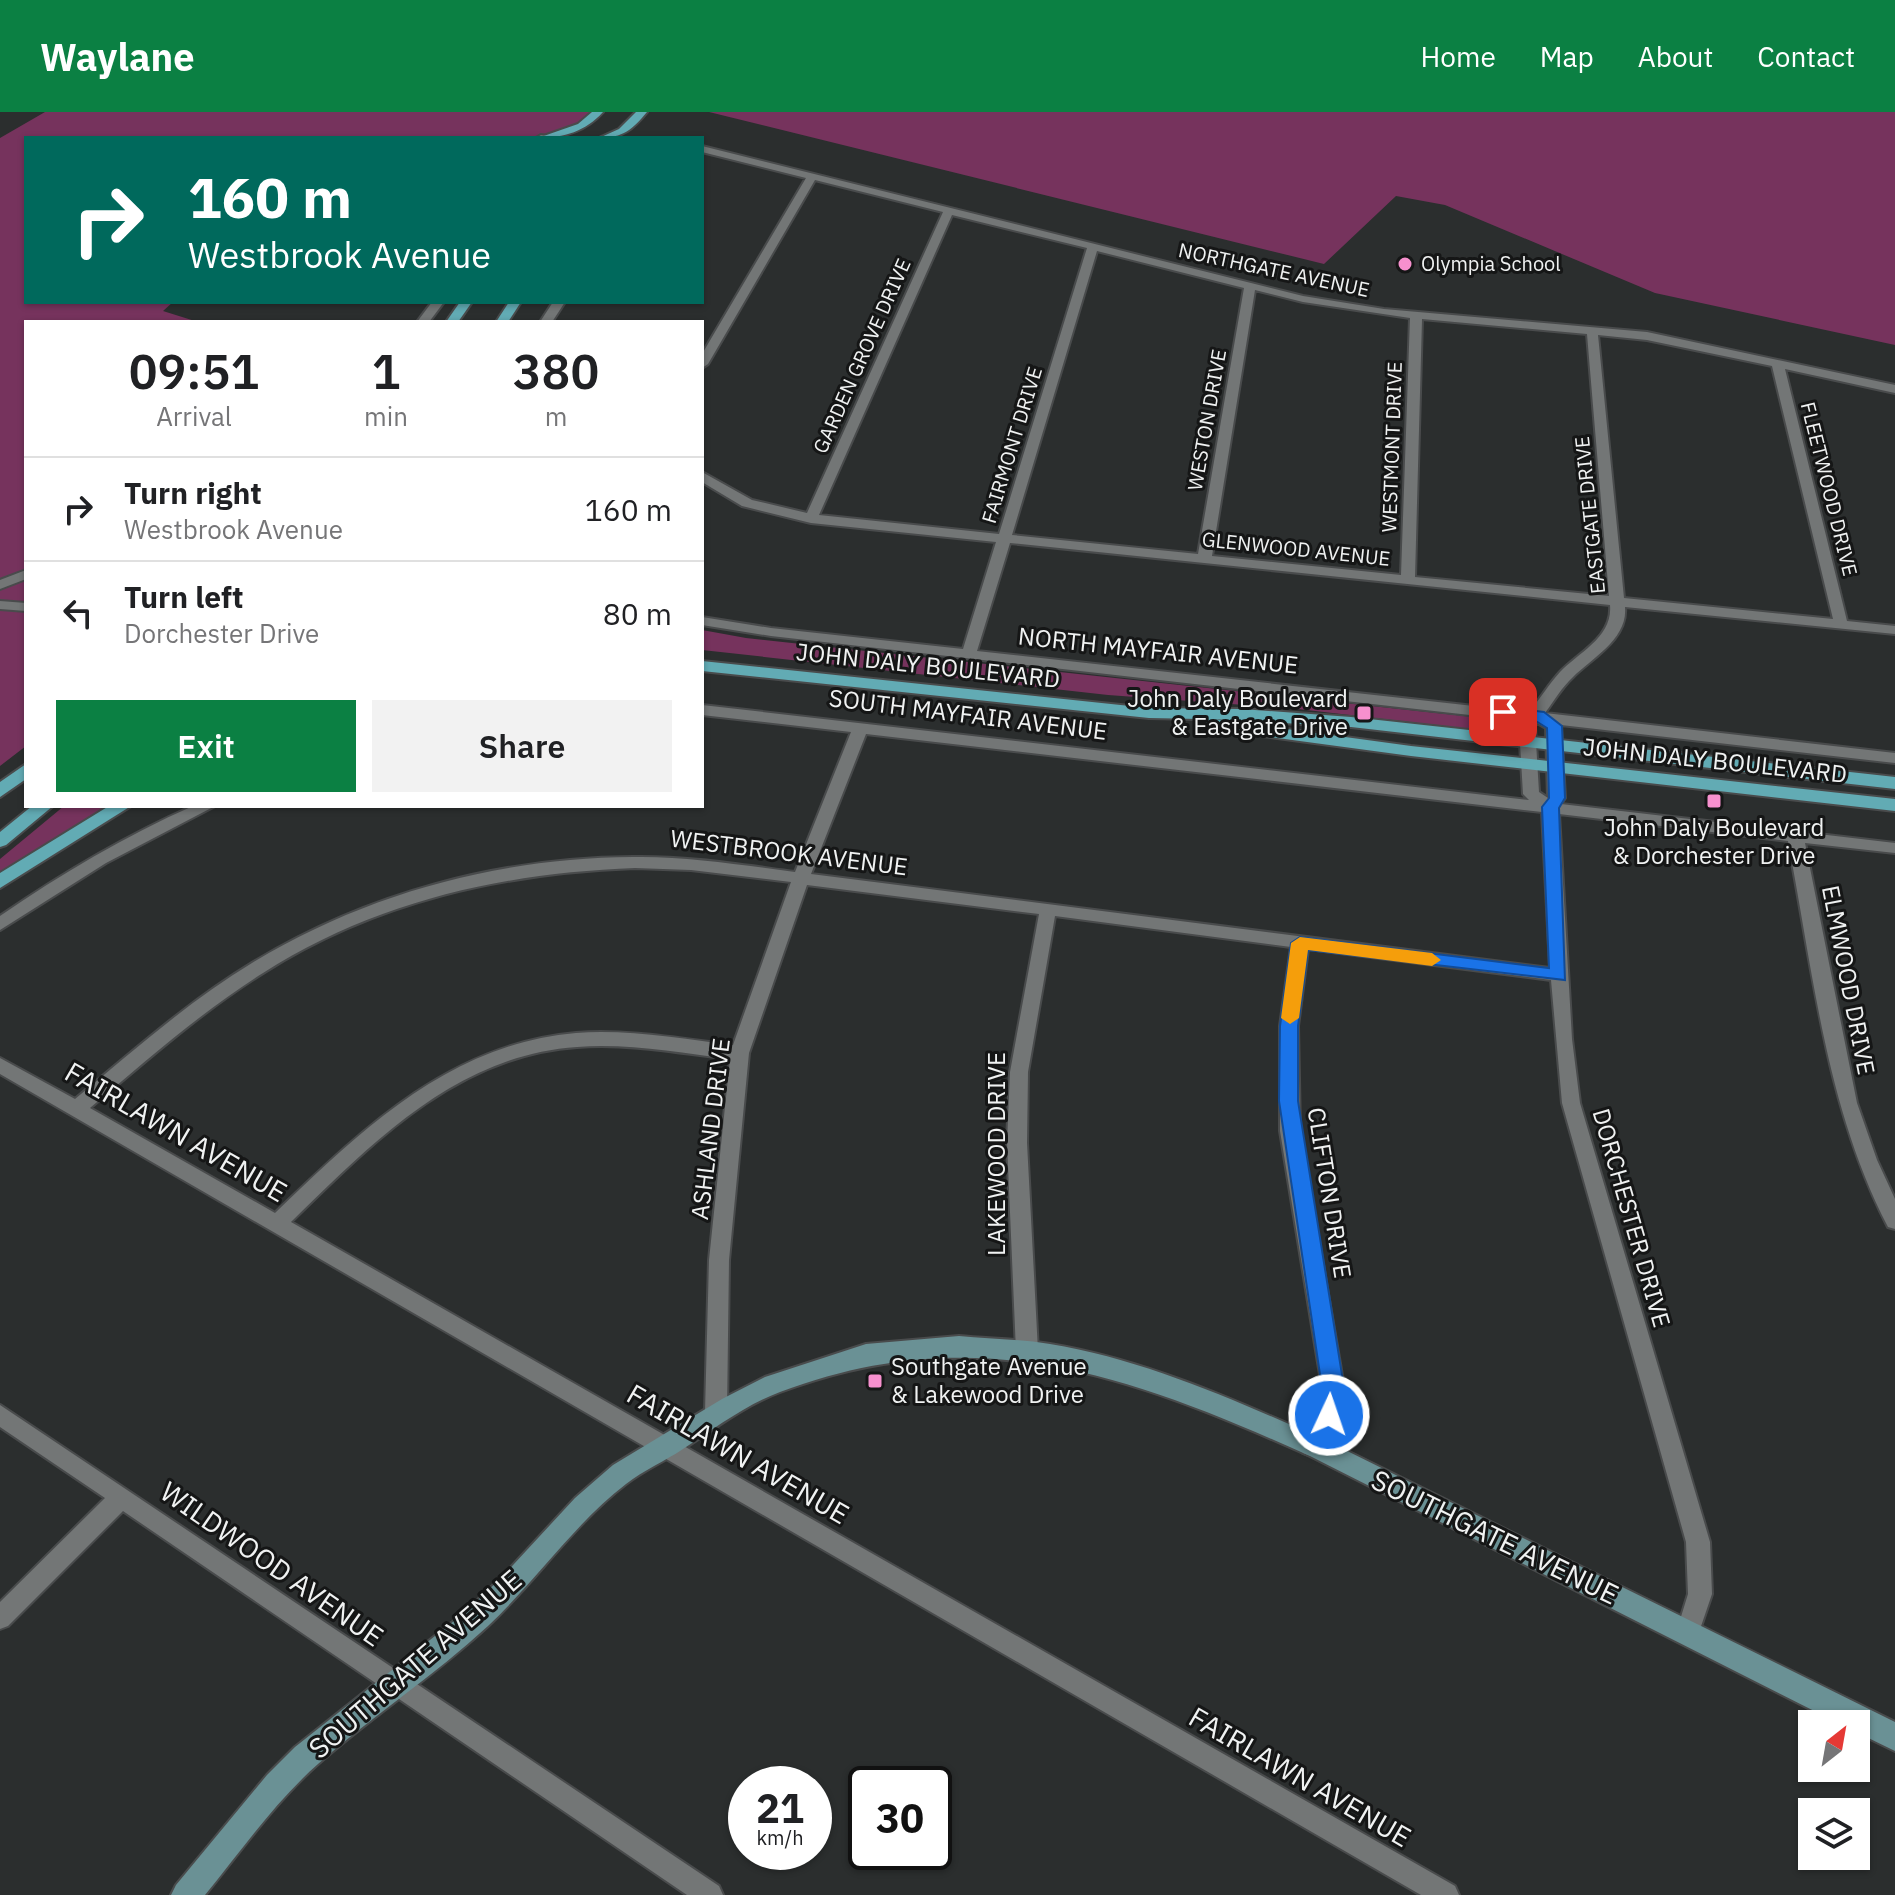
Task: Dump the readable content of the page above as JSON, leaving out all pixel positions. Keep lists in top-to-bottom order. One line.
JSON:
{"streets":{"main road":["JOHN DALY BOULEVARD"],"street":["NORTHGATE AVENUE","GARDEN GROVE DRIVE","WESTON DRIVE","FAIRMONT DRIVE","WESTMONT DRIVE","FLEETWOOD DRIVE","EASTGATE DRIVE","GLENWOOD AVENUE","NORTH MAYFAIR AVENUE","SOUTH MAYFAIR AVENUE","WESTBROOK AVENUE","ELMWOOD DRIVE","ASHLAND DRIVE","FAIRLAWN AVENUE","LAKEWOOD DRIVE","CLIFTON DRIVE","DORCHESTER DRIVE","SOUTHGATE AVENUE","WILDWOOD AVENUE"]},"crossings":[["NORTHGATE AVENUE","GARDEN GROVE DRIVE"],["NORTHGATE AVENUE","WESTON DRIVE"],["NORTHGATE AVENUE","FAIRMONT DRIVE"],["NORTHGATE AVENUE","WESTMONT DRIVE"],["NORTHGATE AVENUE","FLEETWOOD DRIVE"],["NORTHGATE AVENUE","EASTGATE DRIVE"],["GARDEN GROVE DRIVE","GLENWOOD AVENUE"],["WESTON DRIVE","GLENWOOD AVENUE"],["FAIRMONT DRIVE","GLENWOOD AVENUE"],["FAIRMONT DRIVE","NORTH MAYFAIR AVENUE"],["WESTMONT DRIVE","GLENWOOD AVENUE"],["FLEETWOOD DRIVE","GLENWOOD AVENUE"],["EASTGATE DRIVE","GLENWOOD AVENUE"],["EASTGATE DRIVE","NORTH MAYFAIR AVENUE"],["EASTGATE DRIVE","JOHN DALY BOULEVARD"],["JOHN DALY BOULEVARD","DORCHESTER DRIVE"],["SOUTH MAYFAIR AVENUE","ELMWOOD DRIVE"],["SOUTH MAYFAIR AVENUE","ASHLAND DRIVE"],["SOUTH MAYFAIR AVENUE","DORCHESTER DRIVE"],["WESTBROOK AVENUE","ASHLAND DRIVE"],["WESTBROOK AVENUE","FAIRLAWN AVENUE"],["WESTBROOK AVENUE","LAKEWOOD DRIVE"],["WESTBROOK AVENUE","CLIFTON DRIVE"],["WESTBROOK AVENUE","DORCHESTER DRIVE"],["ASHLAND DRIVE","SOUTHGATE AVENUE"],["FAIRLAWN AVENUE","SOUTHGATE AVENUE"],["LAKEWOOD DRIVE","SOUTHGATE AVENUE"],["CLIFTON DRIVE","SOUTHGATE AVENUE"],["DORCHESTER DRIVE","SOUTHGATE AVENUE"],["SOUTHGATE AVENUE","WILDWOOD AVENUE"]],"places":{"other":["Olympia School"],"transit":["John Daly Boulevard & Eastgate Drive","John Daly Boulevard & Dorchester Drive","Southgate Avenue & Lakewood Drive"]},"north":"top right","page":{"header":"Waylane","nav":["Home","Map","About","Contact"],"turn":["160 m","Westbrook Avenue"],"eta":["09:51","Arrival","1","min","380","m"],"list":[{"name":"Turn right","note":"Westbrook Avenue","value":"160 m"},{"name":"Turn left","note":"Dorchester Drive","value":"80 m"}],"buttons":["Exit","Share"],"speed":"21 km/h","limit":"30"}}
